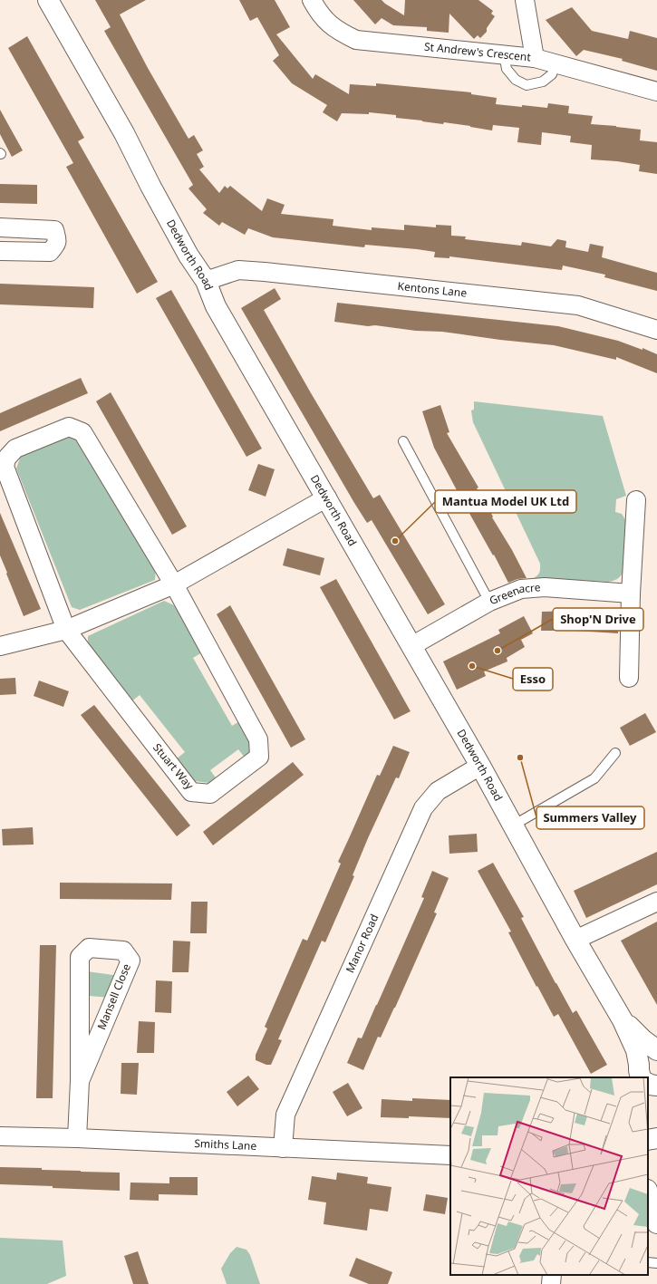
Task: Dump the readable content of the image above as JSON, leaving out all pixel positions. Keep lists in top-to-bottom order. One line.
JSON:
{"streets":{"main road":["Dedworth Road"],"street":["St Andrew's Crescent","Kentons Lane","Greenacre","Stuart Way","Manor Road","Mansell Close","Smiths Lane"]},"crossings":[["Dedworth Road","Kentons Lane"],["Dedworth Road","Greenacre"],["Dedworth Road","Manor Road"],["Manor Road","Smiths Lane"],["Mansell Close","Smiths Lane"]],"places":["Mantua Model UK Ltd","Shop'N Drive","Esso","Summers Valley"]}
